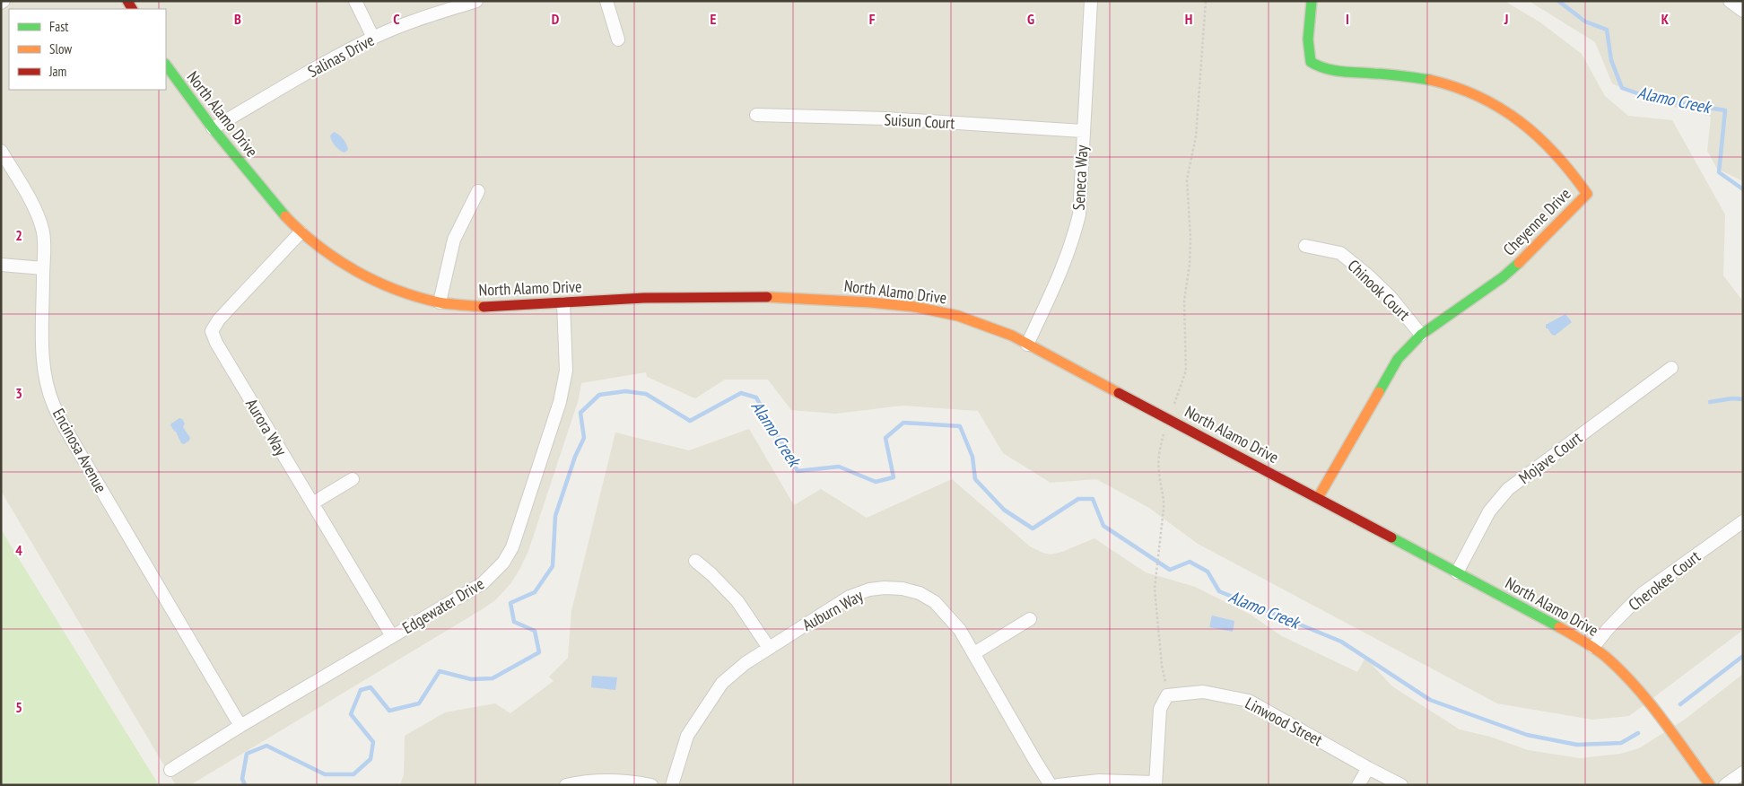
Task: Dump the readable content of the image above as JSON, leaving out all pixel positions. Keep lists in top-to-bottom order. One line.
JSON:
{"streets":{"street":["Salinas Drive","North Alamo Drive","Suisun Court","Seneca Way","Cheyenne Drive","Chinook Court","Aurora Way","Encinosa Avenue","Mojave Court","Cherokee Court","Edgewater Drive","Auburn Way","Linwood Street"]},"crossings":[["Salinas Drive","North Alamo Drive"],["North Alamo Drive","Seneca Way"],["North Alamo Drive","Cheyenne Drive"],["North Alamo Drive","Aurora Way"],["North Alamo Drive","Mojave Court"],["North Alamo Drive","Cherokee Court"],["North Alamo Drive","Edgewater Drive"],["Suisun Court","Seneca Way"],["Cheyenne Drive","Chinook Court"],["Aurora Way","Edgewater Drive"],["Encinosa Avenue","Edgewater Drive"]],"water":["Alamo Creek"],"legend":["Fast","Slow","Jam"],"grid":{"columns":["B","C","D","E","F","G","H","I","J","K"],"rows":["2","3","4","5"]}}
